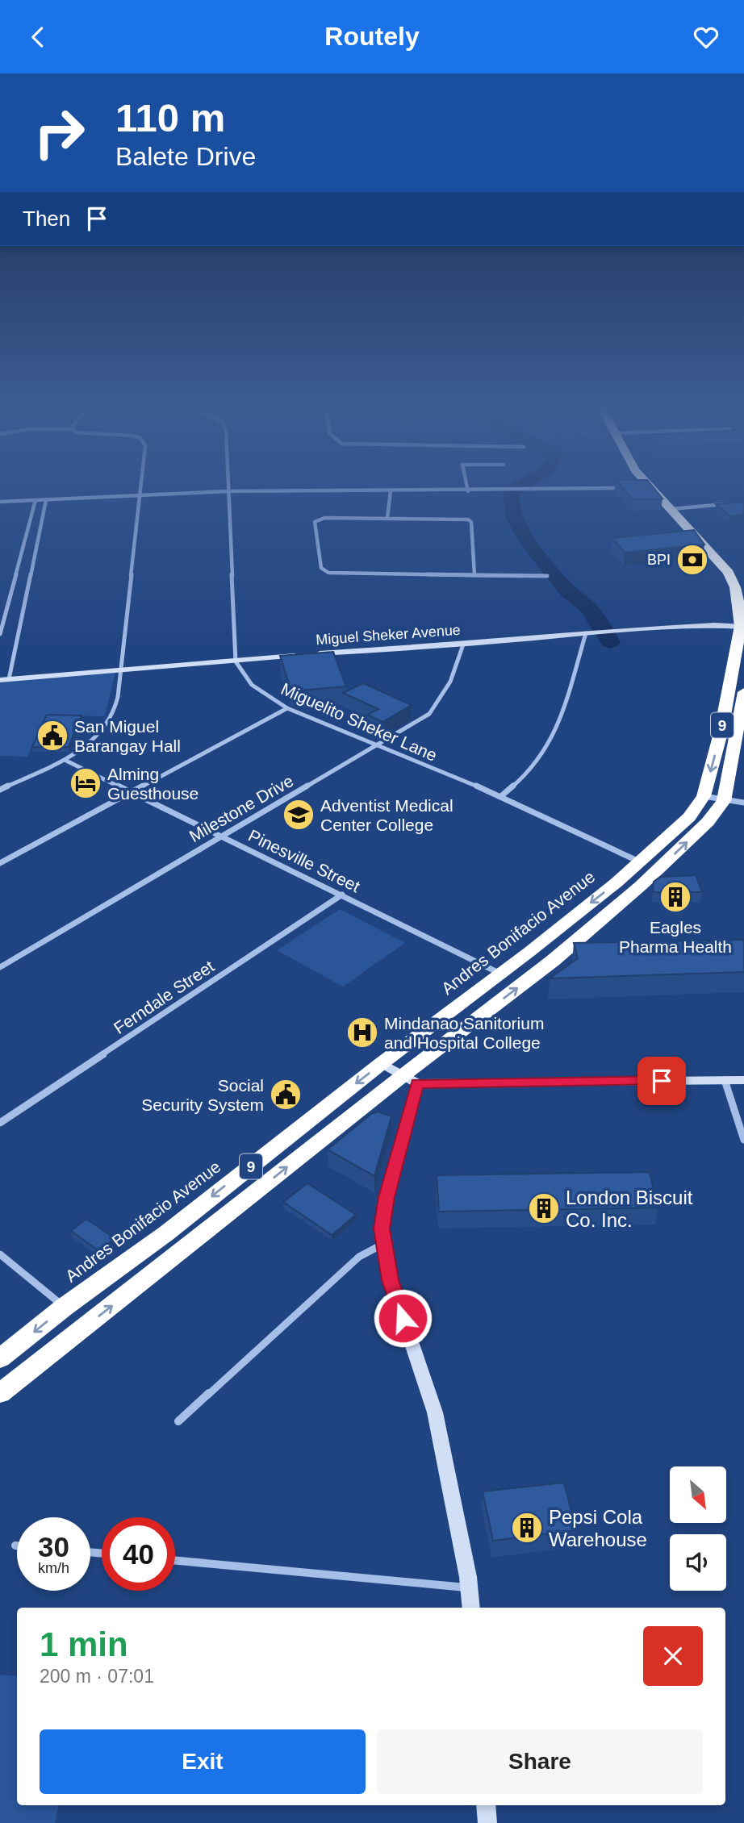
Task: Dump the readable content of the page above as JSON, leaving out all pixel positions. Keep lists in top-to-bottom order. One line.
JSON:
{"streets":{"highway":["9","Andres Bonifacio Avenue"],"street":["Miguel Sheker Avenue","Miguelito Sheker Lane","Milestone Drive","Pinesville Street","Ferndale Street"]},"crossings":[["Miguel Sheker Avenue","Miguelito Sheker Lane"],["Miguel Sheker Avenue","Milestone Drive"],["Miguel Sheker Avenue","Andres Bonifacio Avenue"],["Miguelito Sheker Lane","Milestone Drive"],["Miguelito Sheker Lane","Andres Bonifacio Avenue"],["Milestone Drive","Pinesville Street"],["Pinesville Street","Andres Bonifacio Avenue"],["Pinesville Street","Ferndale Street"]],"places":{"bank":["BPI"],"public building":["San Miguel Barangay Hall","Social Security System"],"hotel":["Alming Guesthouse"],"school or university":["Adventist Medical Center College"],"building":["Eagles Pharma Health","London Biscuit Co. Inc.","Pepsi Cola Warehouse"],"hospital":["Mindanao Sanitorium and Hospital College"]},"north":"bottom right","page":{"header":"Routely","turn":["110 m","Balete Drive"],"then":"Then","speed":"30 km/h","limit":"40","heading":["1 min","200 m · 07:01"],"buttons":["Exit","Share"]}}
